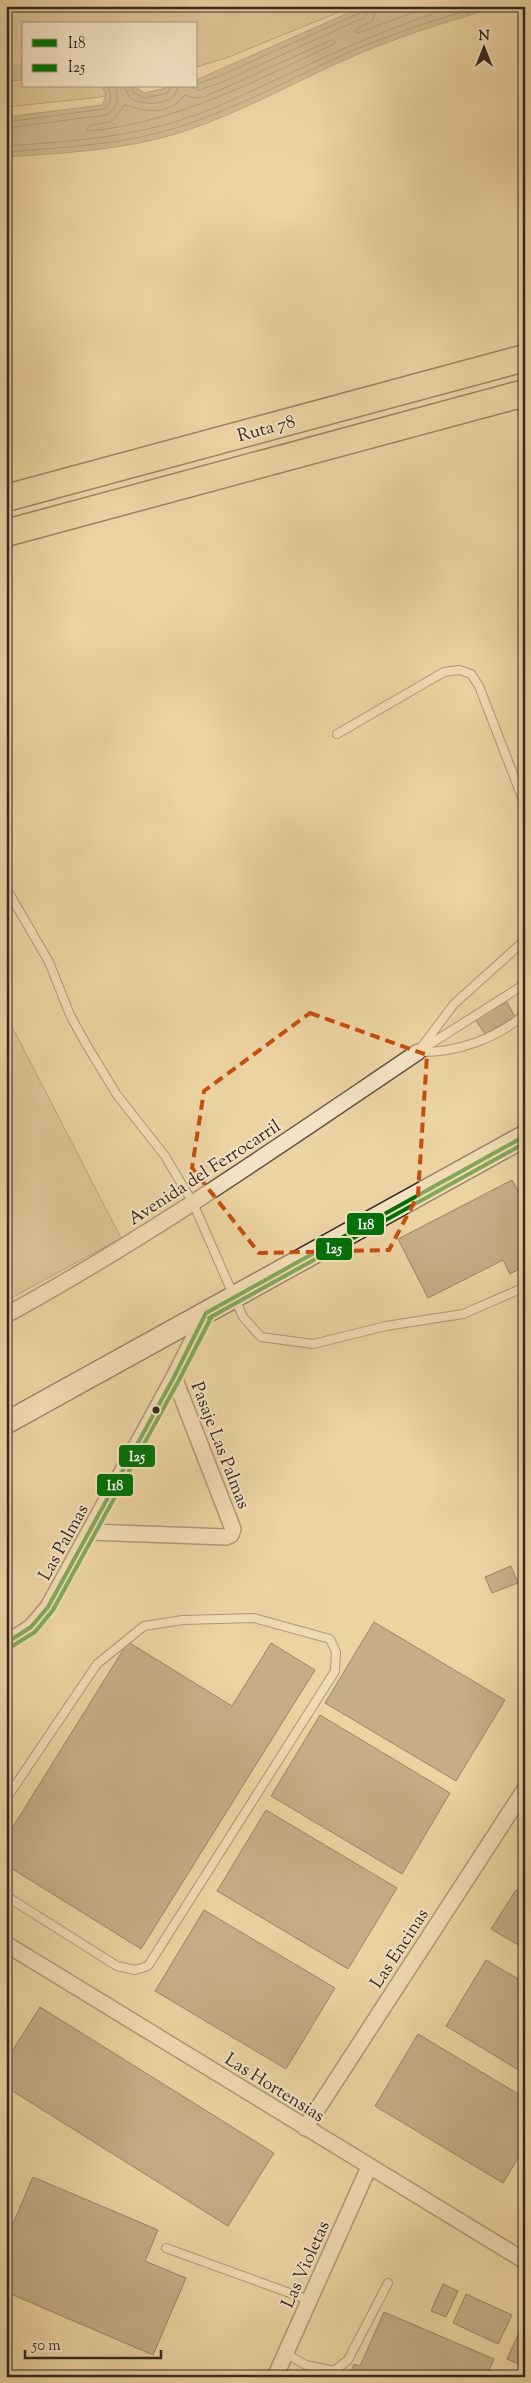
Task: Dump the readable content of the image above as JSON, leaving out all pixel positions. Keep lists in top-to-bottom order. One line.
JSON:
{"streets":{"highway":["Ruta 78"],"street":["Avenida del Ferrocarril","Pasaje Las Palmas","Las Palmas","Las Encinas","Las Hortensias","Las Violetas"]},"crossings":[["Pasaje Las Palmas","Las Palmas"],["Las Encinas","Las Hortensias"],["Las Hortensias","Las Violetas"]],"lines":["transit line I18","transit line I25"],"legend":["I18","I25"],"scale_bar":"50 m","north":"top"}
